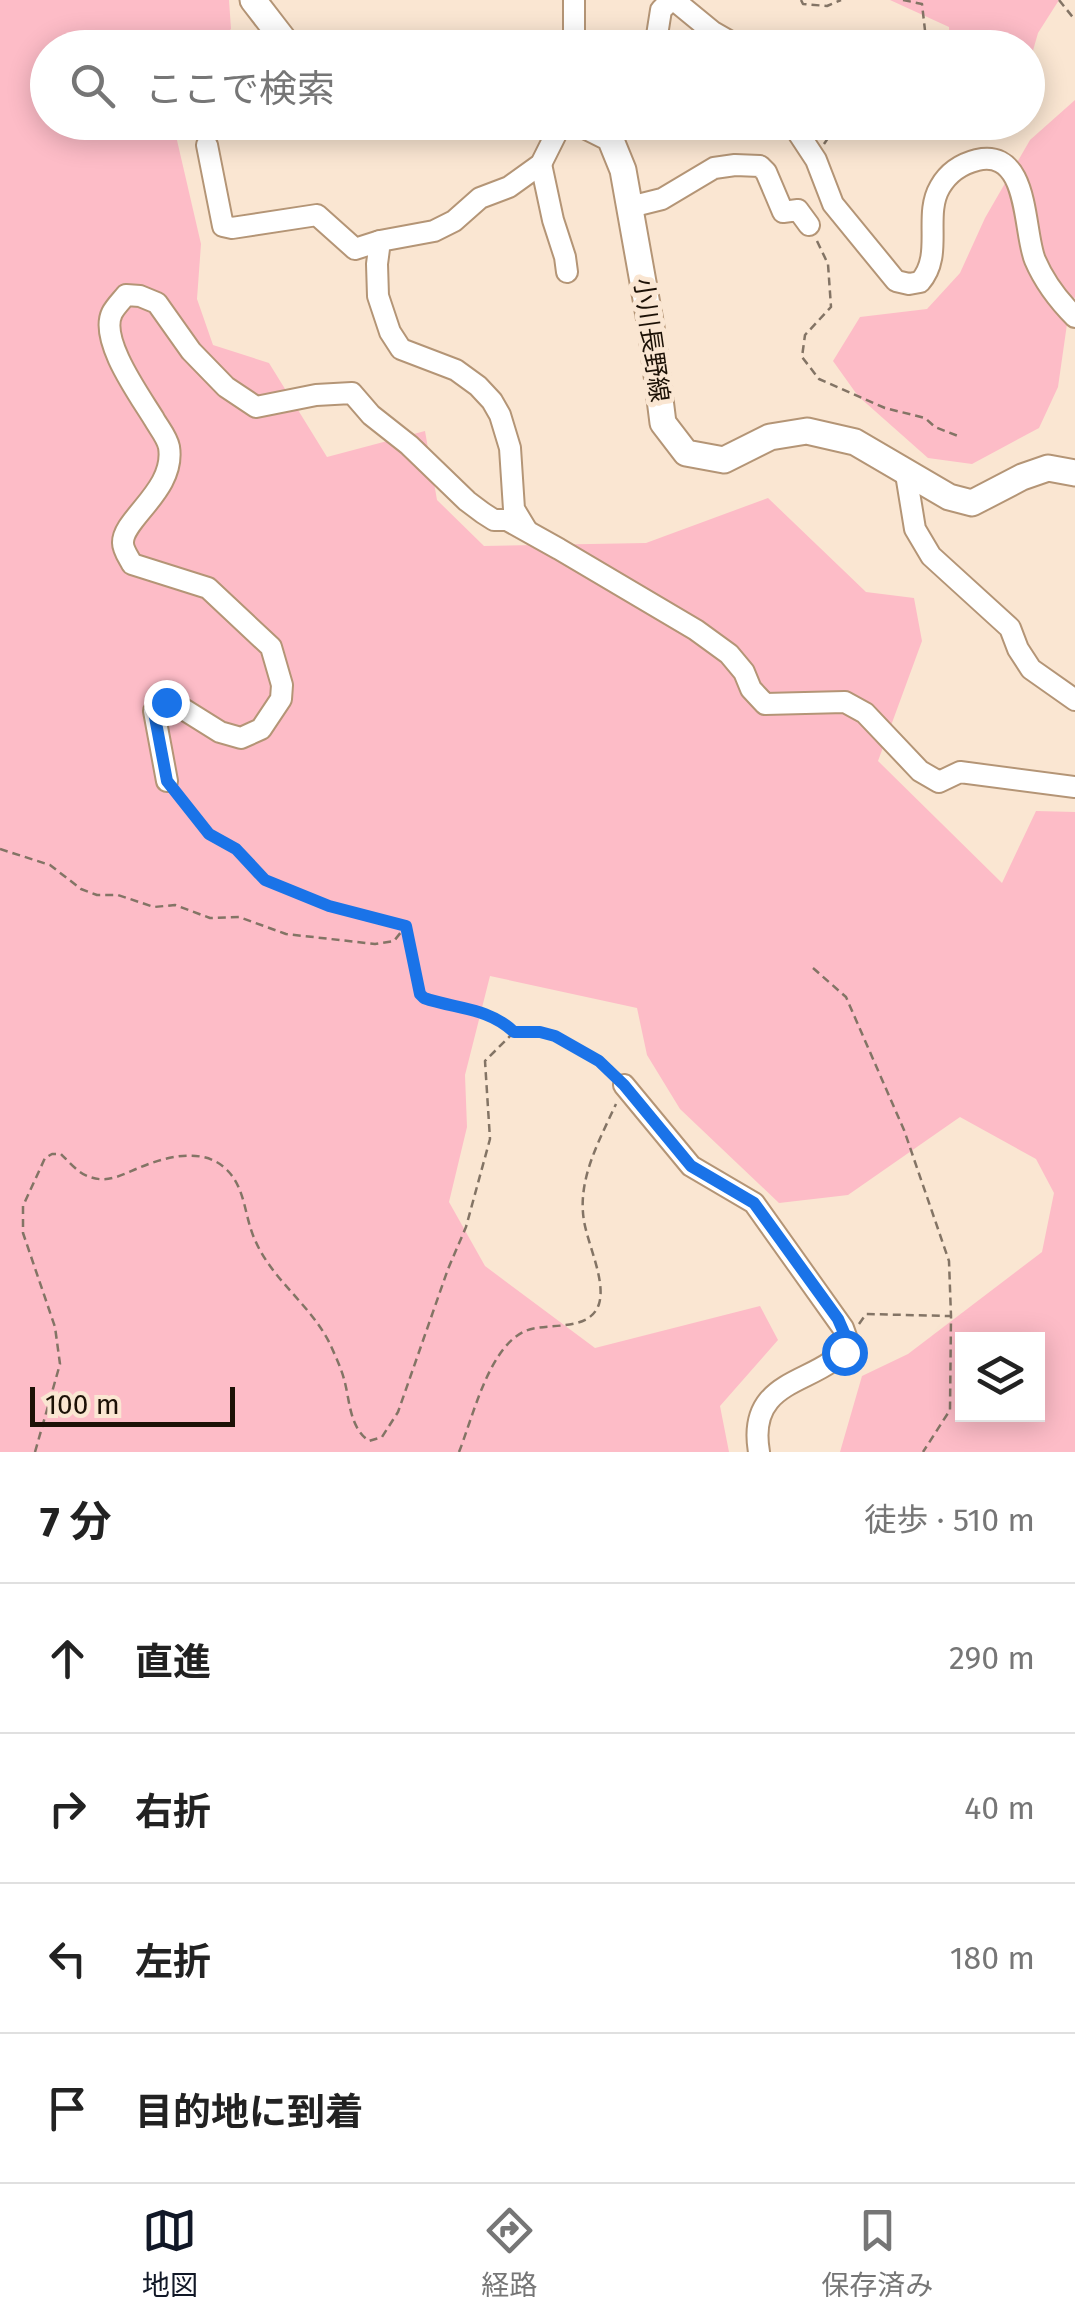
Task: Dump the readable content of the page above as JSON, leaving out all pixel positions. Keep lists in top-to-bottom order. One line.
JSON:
{"streets":{"main road":["小川長野線"]},"scale_bar":"100 m","page":{"search":"ここで検索","scale":"100 m","heading":["7 分","徒歩 · 510 m"],"list":[["直進","290 m"],["右折","40 m"],["左折","180 m"],"目的地に到着"],"nav":["地図","経路","保存済み"]}}
